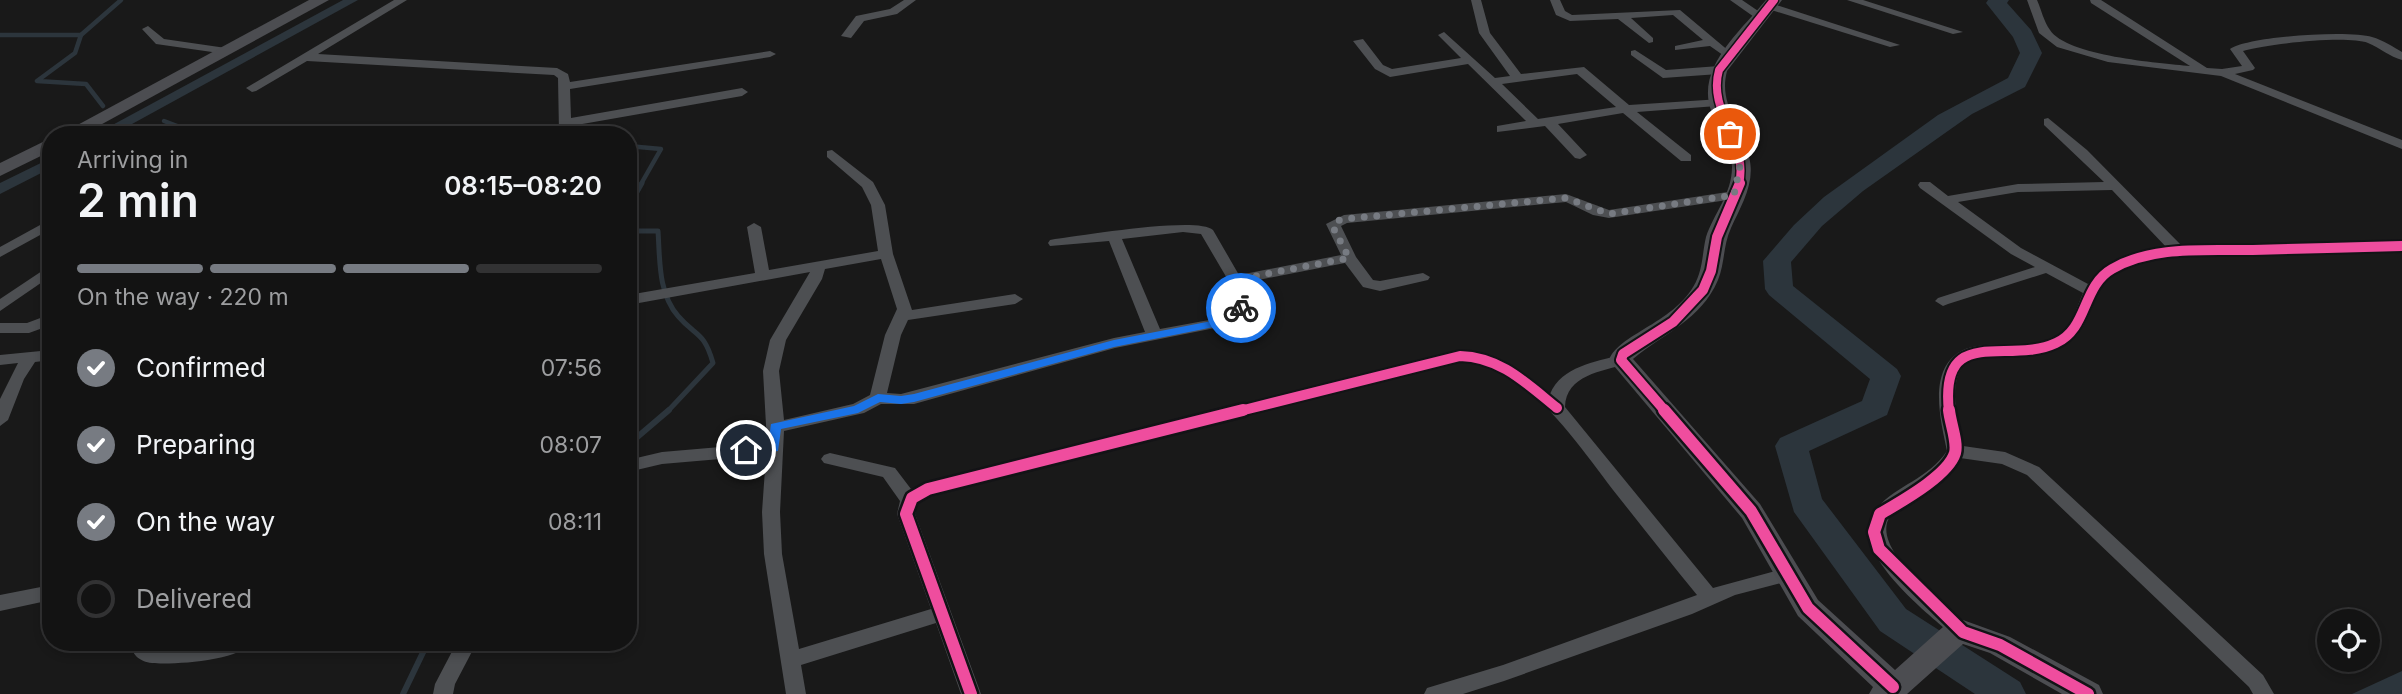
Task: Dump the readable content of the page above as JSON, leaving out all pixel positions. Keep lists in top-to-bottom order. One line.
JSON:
{"page":{"heading":["2 min","Arriving in","08:15–08:20"],"bar":"On the way · 220 m","list":[["Confirmed","07:56"],["Preparing","08:07"],["On the way","08:11"],"Delivered"]}}
